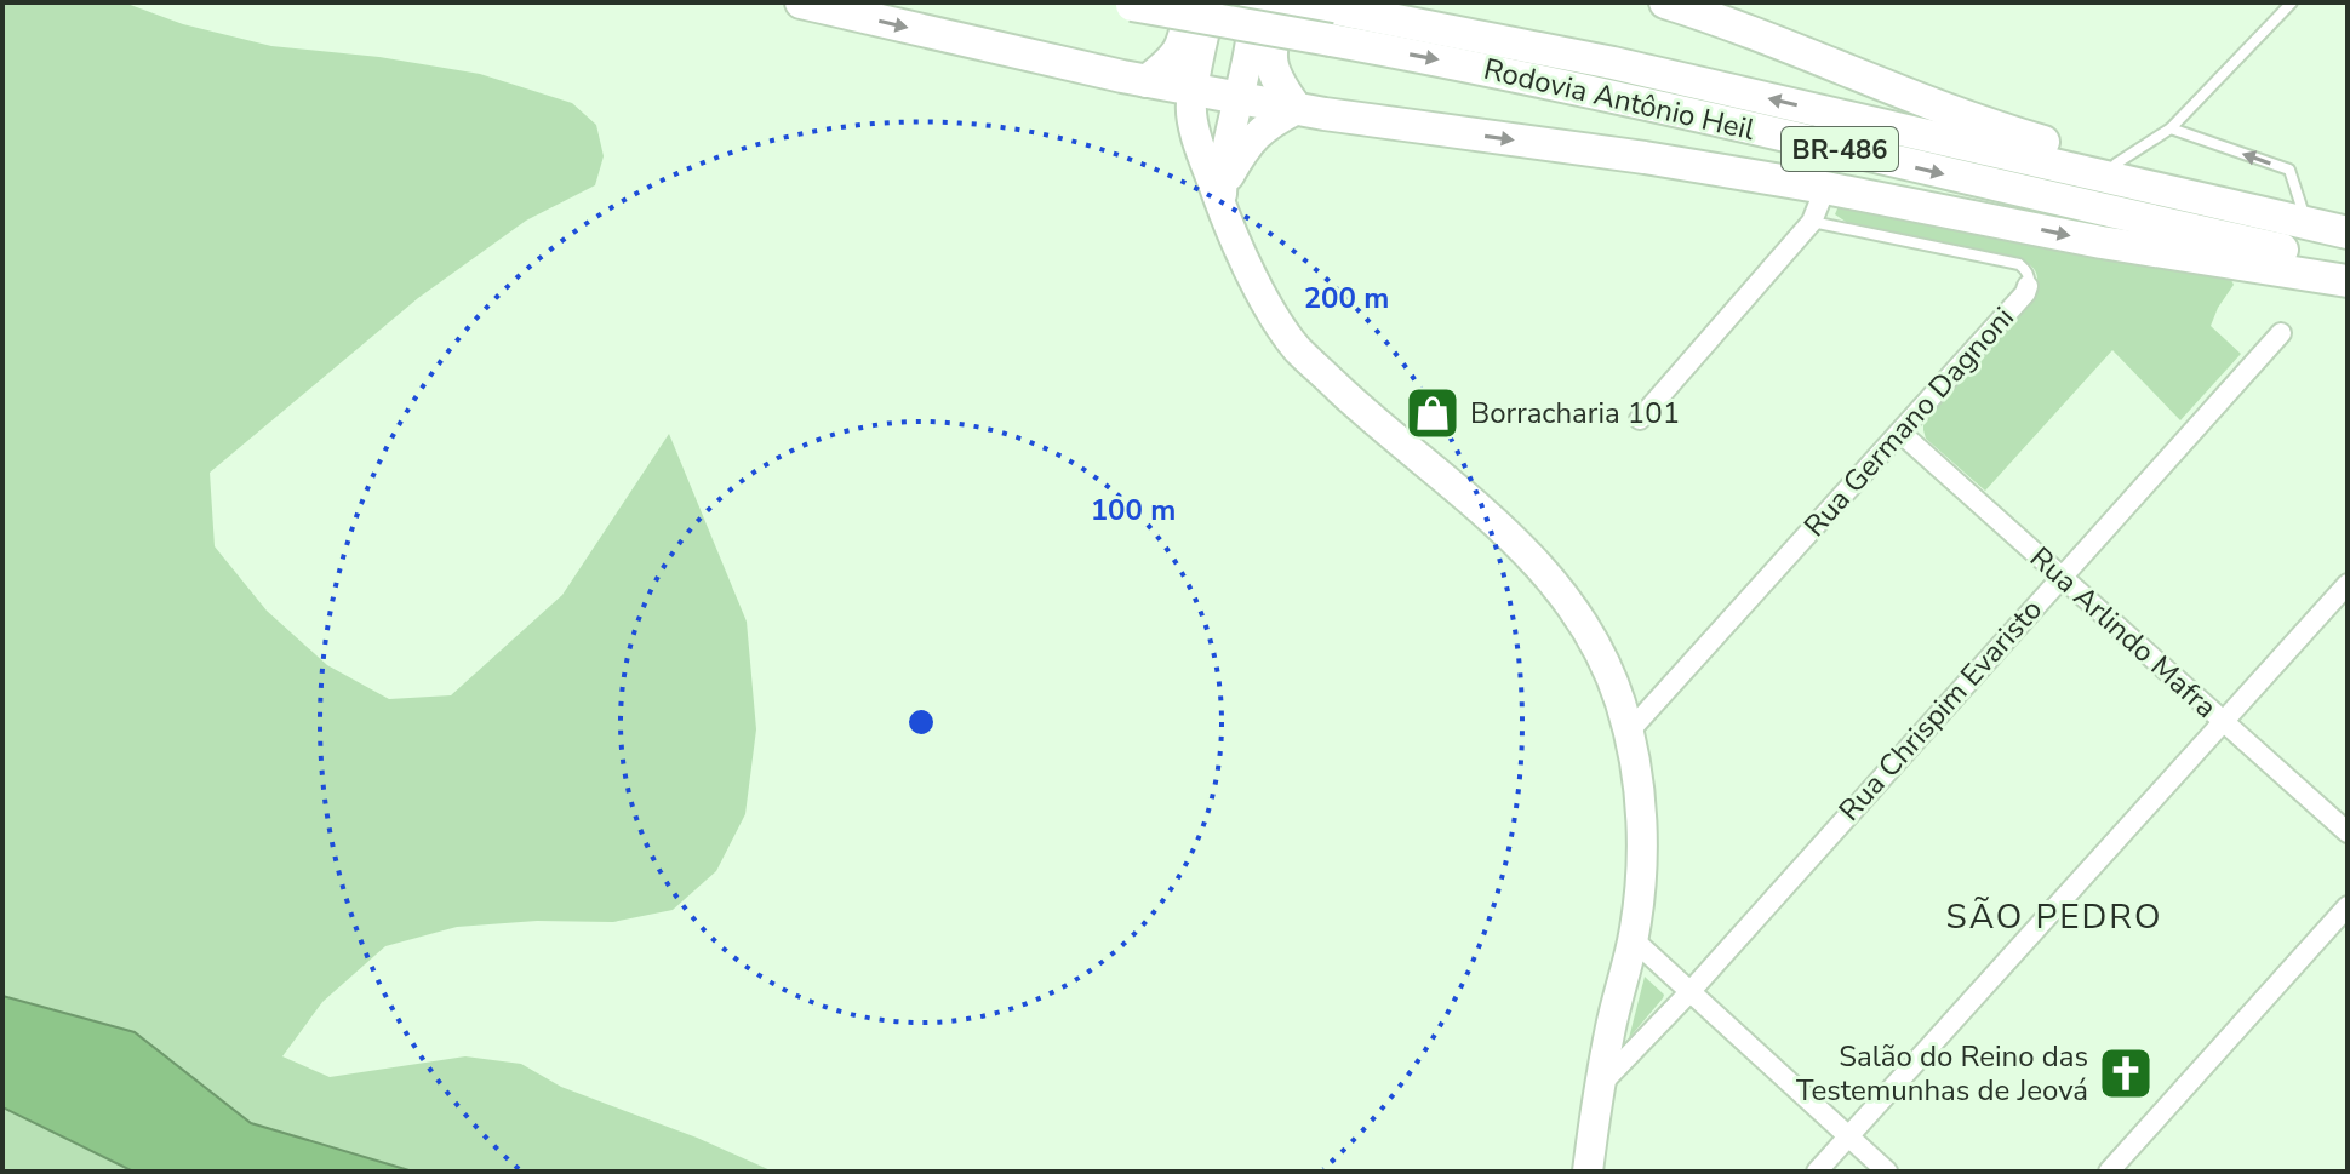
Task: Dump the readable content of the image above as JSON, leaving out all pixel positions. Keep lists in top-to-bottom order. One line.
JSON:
{"streets":{"main road":["Rodovia Antônio Heil","BR-486"],"street":["Rua Germano Dagnoni","Rua Arlindo Mafra","Rua Chrispim Evaristo"]},"crossings":[["Rua Germano Dagnoni","Rua Arlindo Mafra"],["Rua Arlindo Mafra","Rua Chrispim Evaristo"]],"districts":["SÃO PEDRO"],"places":{"shop":["Borracharia 101"],"church":["Salão do Reino das Testemunhas de Jeová"]},"rings":["200 m","100 m"]}
